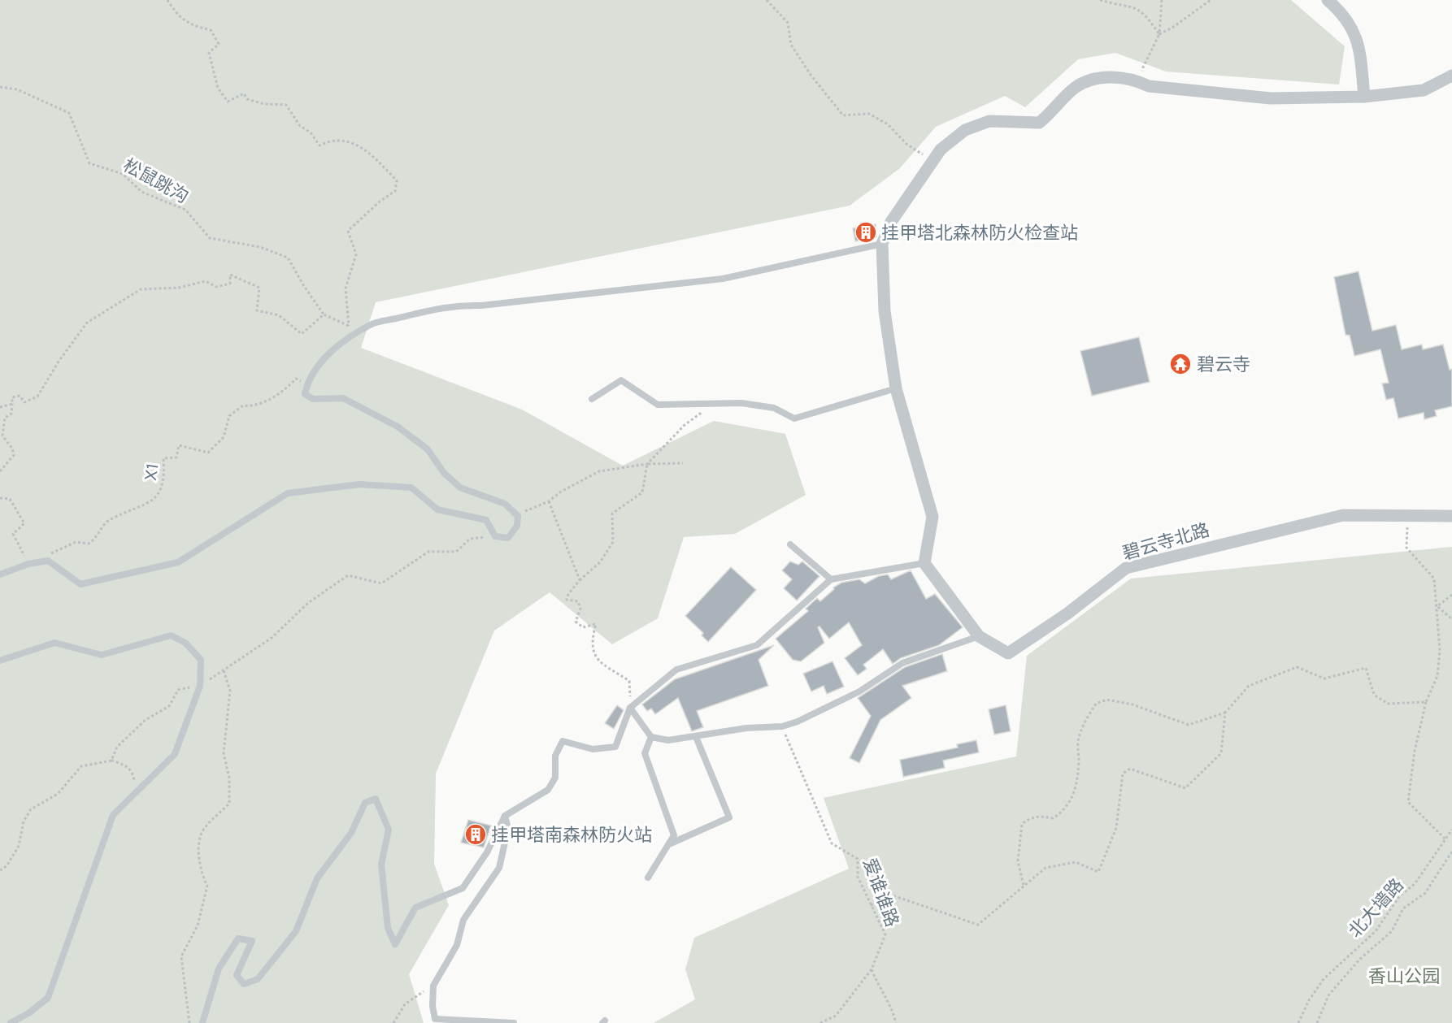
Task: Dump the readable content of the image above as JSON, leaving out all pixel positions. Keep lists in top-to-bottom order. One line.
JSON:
{"streets":{"street":["碧云寺北路"],"path":["松鼠跳沟","X1","爱谁谁路","北大墙路"]},"parks":["香山公园"],"places":{"building":["挂甲塔北森林防火检查站","挂甲塔南森林防火站"],"temple":["碧云寺"]}}
